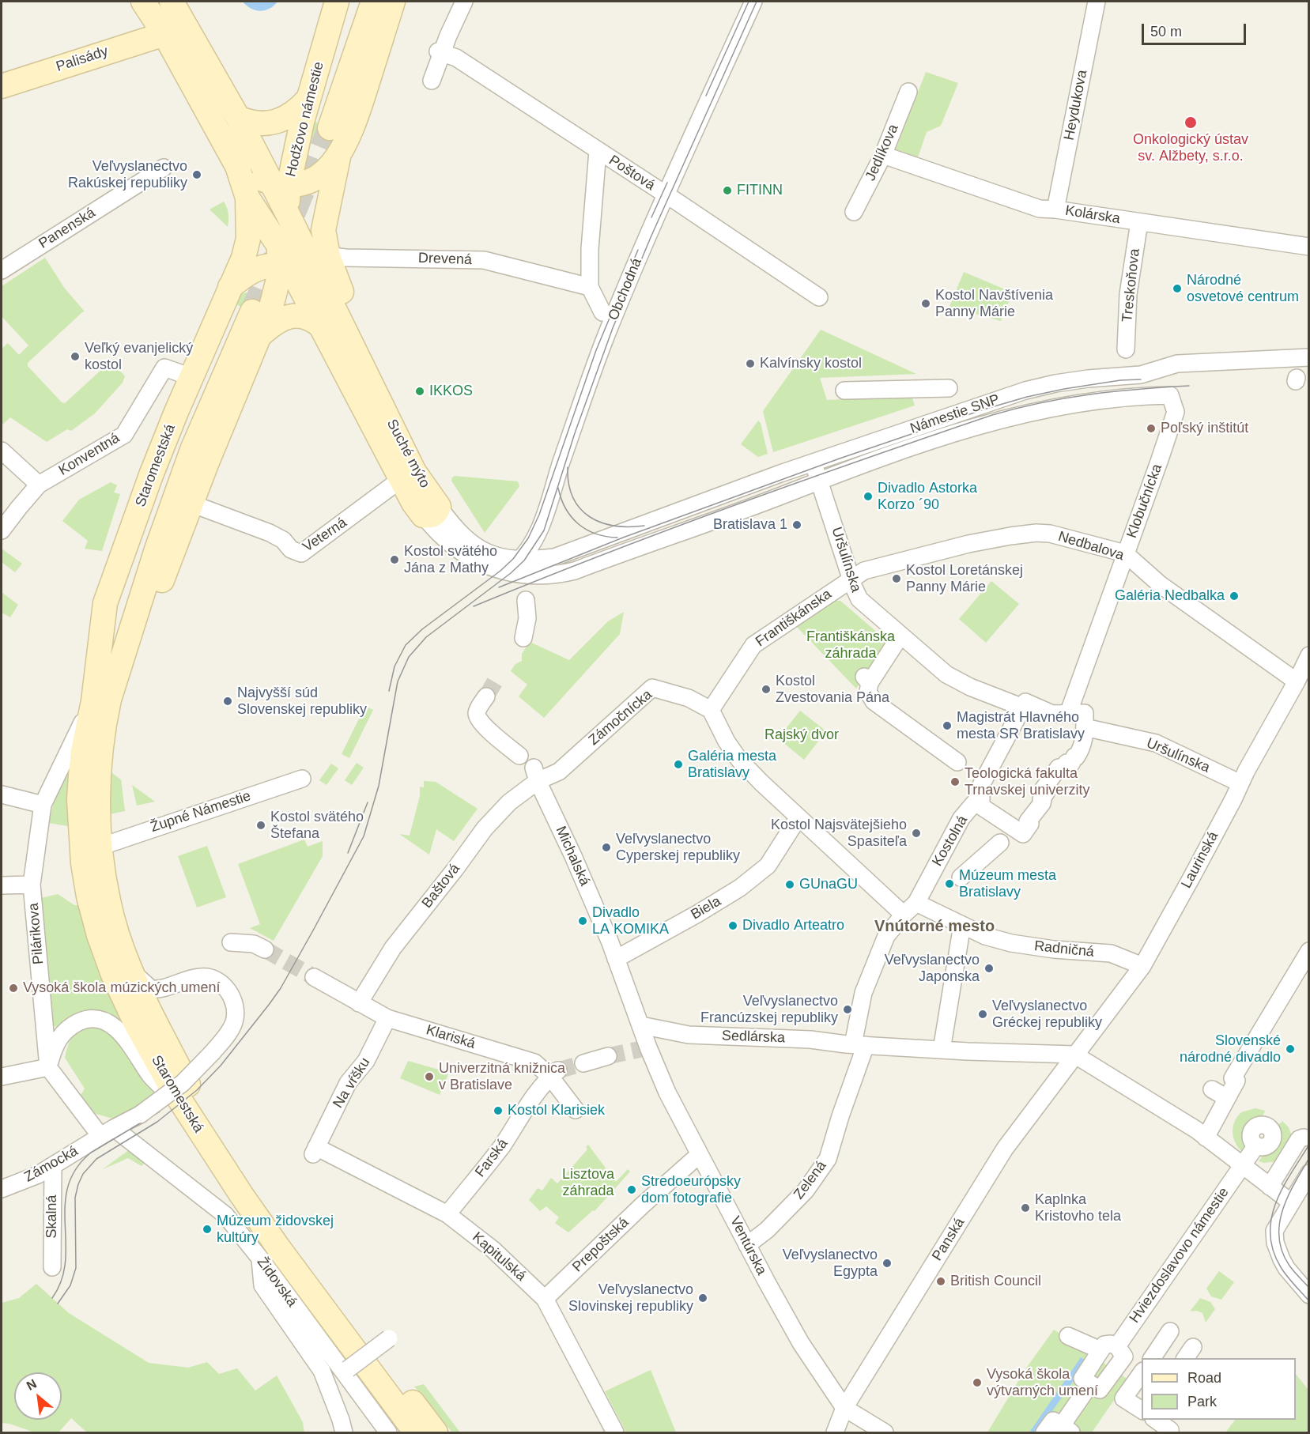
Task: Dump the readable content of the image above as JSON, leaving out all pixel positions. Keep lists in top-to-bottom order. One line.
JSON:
{"streets":{"main road":["Palisády","Hodžovo námestie","Suché mýto","Staromestská"],"street":["Heydukova","Jedlíkova","Poštová","Kolárska","Panenská","Drevená","Treskoňova","Obchodná","Námestie SNP","Konventná","Klobučnícka","Veterná","Nedbalova","Uršulínska","Františkánska","Zámočnícka","Župné Námestie","Kostolná","Michalská","Laurinská","Baštová","Biela","Pilárikova","Radničná","Klariská","Sedlárska","Na vŕšku","Farská","Zámocká","Zelená","Skalná","Panská","Prepoštská","Ventúrska","Hviezdoslavovo námestie","Kapitulská","Židovská"]},"crossings":[["Heydukova","Kolárska"],["Hodžovo námestie","Suché mýto"],["Jedlíkova","Kolárska"],["Poštová","Obchodná"],["Kolárska","Treskoňova"],["Drevená","Suché mýto"],["Obchodná","Námestie SNP"],["Námestie SNP","Suché mýto"],["Námestie SNP","Klobučnícka"],["Námestie SNP","Uršulínska"],["Suché mýto","Staromestská"],["Suché mýto","Veterná"],["Konventná","Staromestská"],["Staromestská","Veterná"],["Staromestská","Župné Námestie"],["Staromestská","Pilárikova"],["Staromestská","Zámocká"],["Klobučnícka","Nedbalova"],["Klobučnícka","Uršulínska"],["Nedbalova","Uršulínska"],["Nedbalova","Františkánska"],["Nedbalova","Laurinská"],["Uršulínska","Františkánska"],["Uršulínska","Laurinská"],["Františkánska","Zámočnícka"],["Zámočnícka","Michalská"],["Zámočnícka","Baštová"],["Kostolná","Radničná"],["Kostolná","Zelená"],["Michalská","Baštová"],["Michalská","Biela"],["Michalská","Sedlárska"],["Michalská","Ventúrska"],["Laurinská","Radničná"],["Laurinská","Sedlárska"],["Laurinská","Panská"],["Baštová","Klariská"],["Radničná","Zelená"],["Klariská","Na vŕšku"],["Klariská","Farská"],["Sedlárska","Zelená"],["Sedlárska","Panská"],["Sedlárska","Ventúrska"],["Na vŕšku","Kapitulská"],["Farská","Kapitulská"],["Zámocká","Skalná"],["Zámocká","Židovská"],["Zelená","Ventúrska"],["Panská","Ventúrska"],["Prepoštská","Ventúrska"],["Prepoštská","Kapitulská"]],"districts":["Vnútorné mesto"],"parks":["Františkánska záhrada","Rajský dvor","Lisztova záhrada"],"places":["Onkologický ústav sv. Alžbety, s.r.o.","Veľvyslanectvo Rakúskej republiky","FITINN","Národné osvetové centrum","Kostol Navštívenia Panny Márie","Veľký evanjelický kostol","Kalvínsky kostol","IKKOS","Poľský inštitút","Divadlo Astorka Korzo ´90","Bratislava 1","Kostol svätého Jána z Mathy","Kostol Loretánskej Panny Márie","Galéria Nedbalka","Kostol Zvestovania Pána","Najvyšší súd Slovenskej republiky","Magistrát Hlavného mesta SR Bratislavy","Galéria mesta Bratislavy","Teologická fakulta Trnavskej univerzity","Kostol svätého Štefana","Kostol Najsvätejšieho Spasiteľa","Veľvyslanectvo Cyperskej republiky","Múzeum mesta Bratislavy","GUnaGU","Divadlo LA KOMIKA","Divadlo Arteatro","Veľvyslanectvo Japonska","Vysoká škola múzických umení","Veľvyslanectvo Francúzskej republiky","Veľvyslanectvo Gréckej republiky","Slovenské národné divadlo","Univerzitná knižnica v Bratislave","Kostol Klarisiek","Stredoeurópsky dom fotografie","Kaplnka Kristovho tela","Múzeum židovskej kultúry","Veľvyslanectvo Egypta","British Council","Veľvyslanectvo Slovinskej republiky","Vysoká škola výtvarných umení"],"legend":["Road","Park"],"scale_bar":"50 m","north":"top left"}
